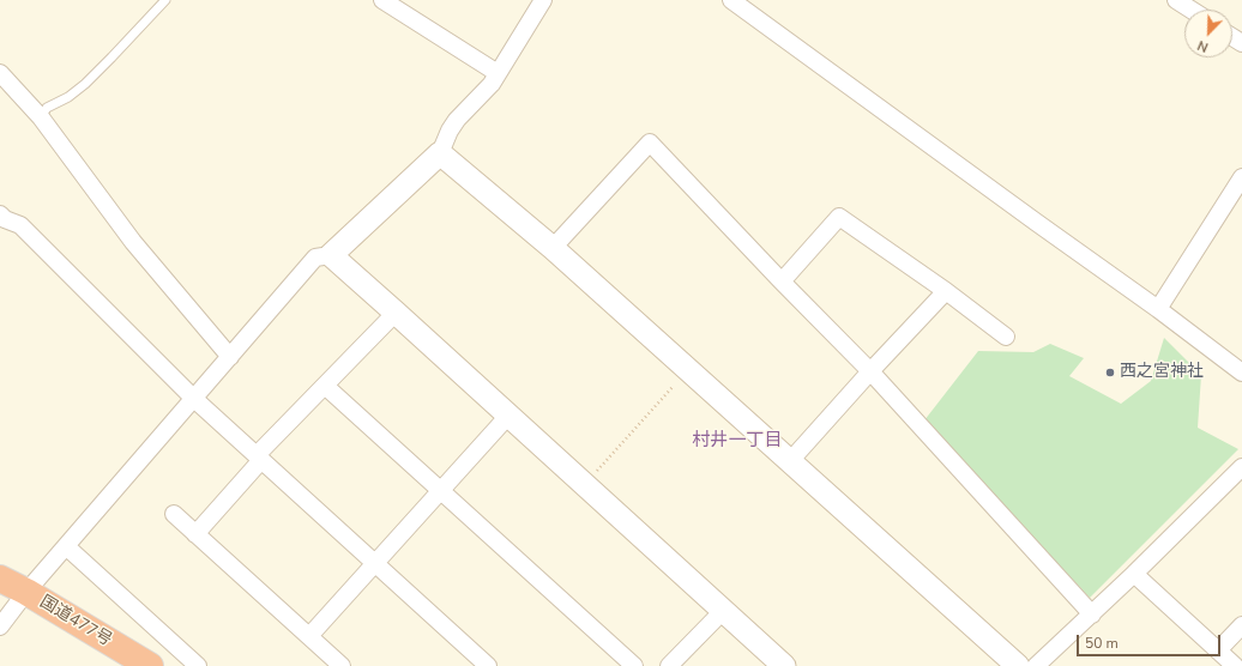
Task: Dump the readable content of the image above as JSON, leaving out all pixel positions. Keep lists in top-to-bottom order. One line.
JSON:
{"streets":{"highway":["国道477号"]},"districts":["村井一丁目"],"places":["西之宮神社"],"scale_bar":"50 m","north":"bottom left"}
